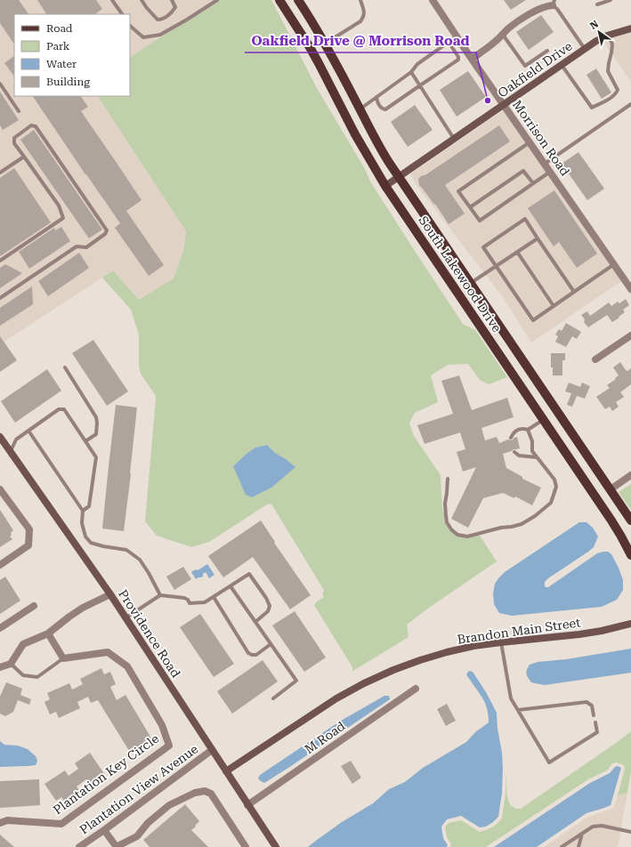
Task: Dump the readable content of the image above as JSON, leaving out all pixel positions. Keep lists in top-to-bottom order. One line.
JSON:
{"streets":{"main road":["South Lakewood Drive"],"street":["Oakfield Drive","Morrison Road","Brandon Main Street","Providence Road","M Road","Plantation Key Circle","Plantation View Avenue"]},"crossings":[["Oakfield Drive","Morrison Road"],["Oakfield Drive","South Lakewood Drive"],["Brandon Main Street","Providence Road"],["Providence Road","M Road"],["Providence Road","Plantation View Avenue"]],"places":["Oakfield Drive @ Morrison Road"],"legend":["Road","Park","Water","Building"],"north":"top left"}
